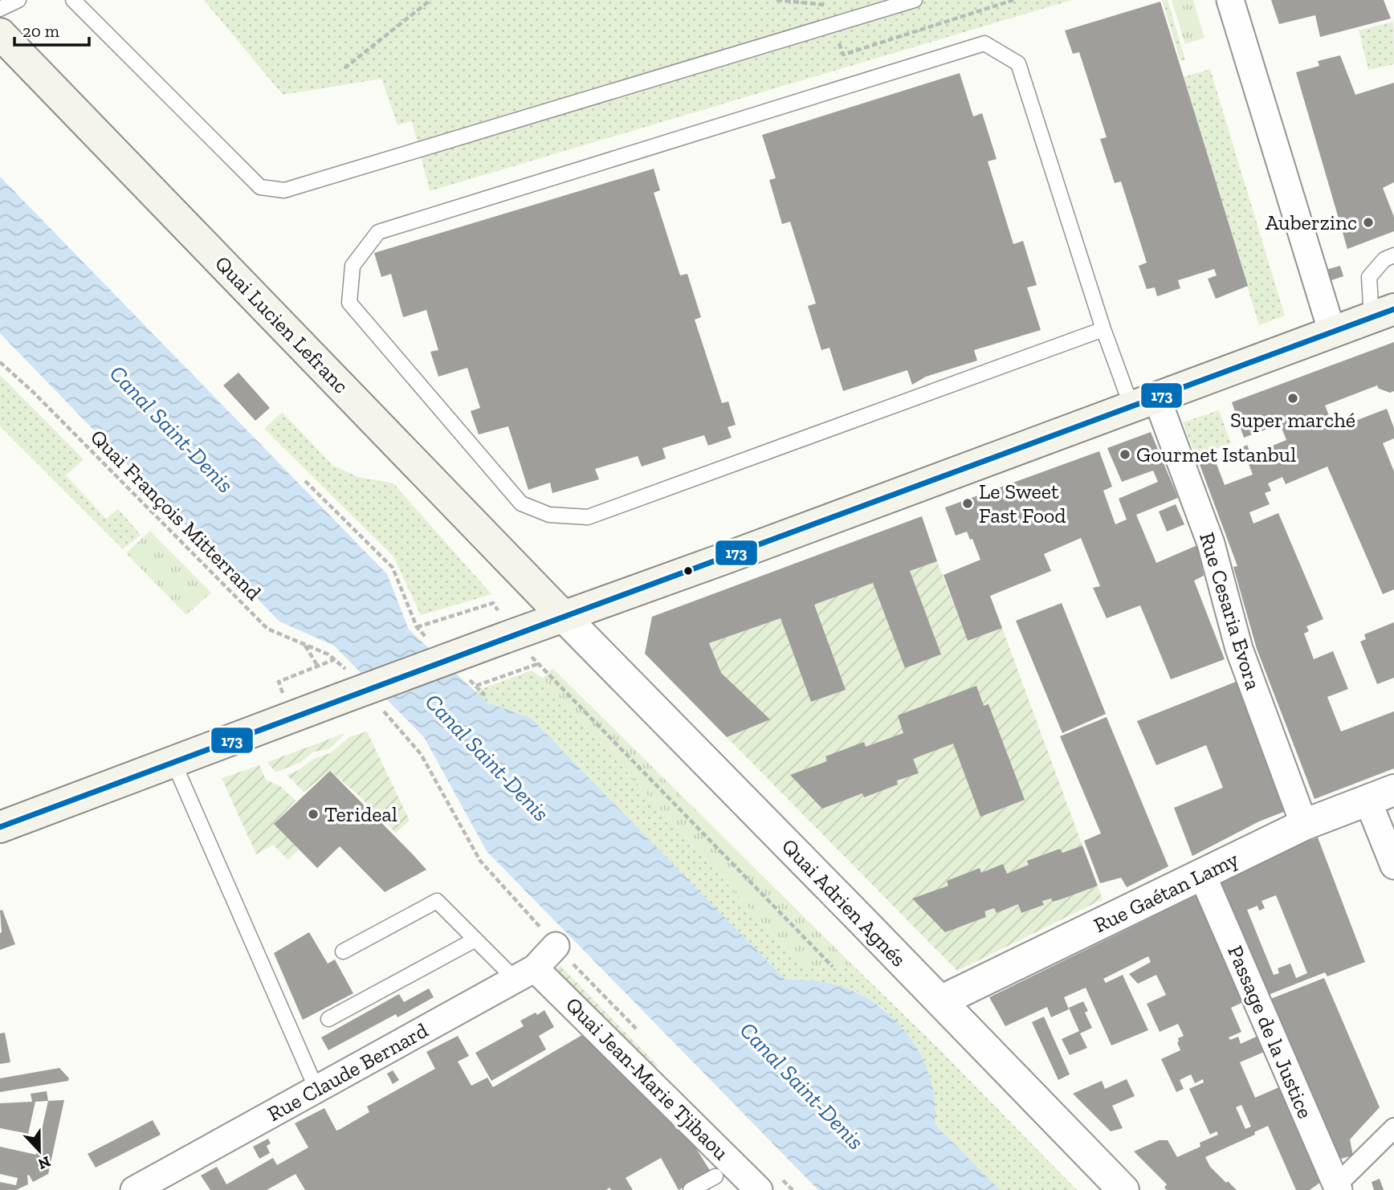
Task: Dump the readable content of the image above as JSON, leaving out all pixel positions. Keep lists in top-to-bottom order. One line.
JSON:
{"streets":{"main road":["Quai Lucien Lefranc"],"street":["Rue Cesaria Evora","Rue Gaétan Lamy","Quai Adrien Agnés","Passage de la Justice","Rue Claude Bernard","Quai Jean-Marie Tjibaou"],"path":["Quai François Mitterrand"]},"crossings":[["Quai Lucien Lefranc","Quai Adrien Agnés"],["Rue Cesaria Evora","Rue Gaétan Lamy"],["Rue Gaétan Lamy","Quai Adrien Agnés"],["Rue Gaétan Lamy","Passage de la Justice"],["Rue Claude Bernard","Quai Jean-Marie Tjibaou"]],"water":["Canal Saint-Denis"],"places":["Auberzinc","Super marché","Gourmet Istanbul","Le Sweet Fast Food","Terideal"],"lines":["transit line 173"],"scale_bar":"20 m","north":"bottom"}
